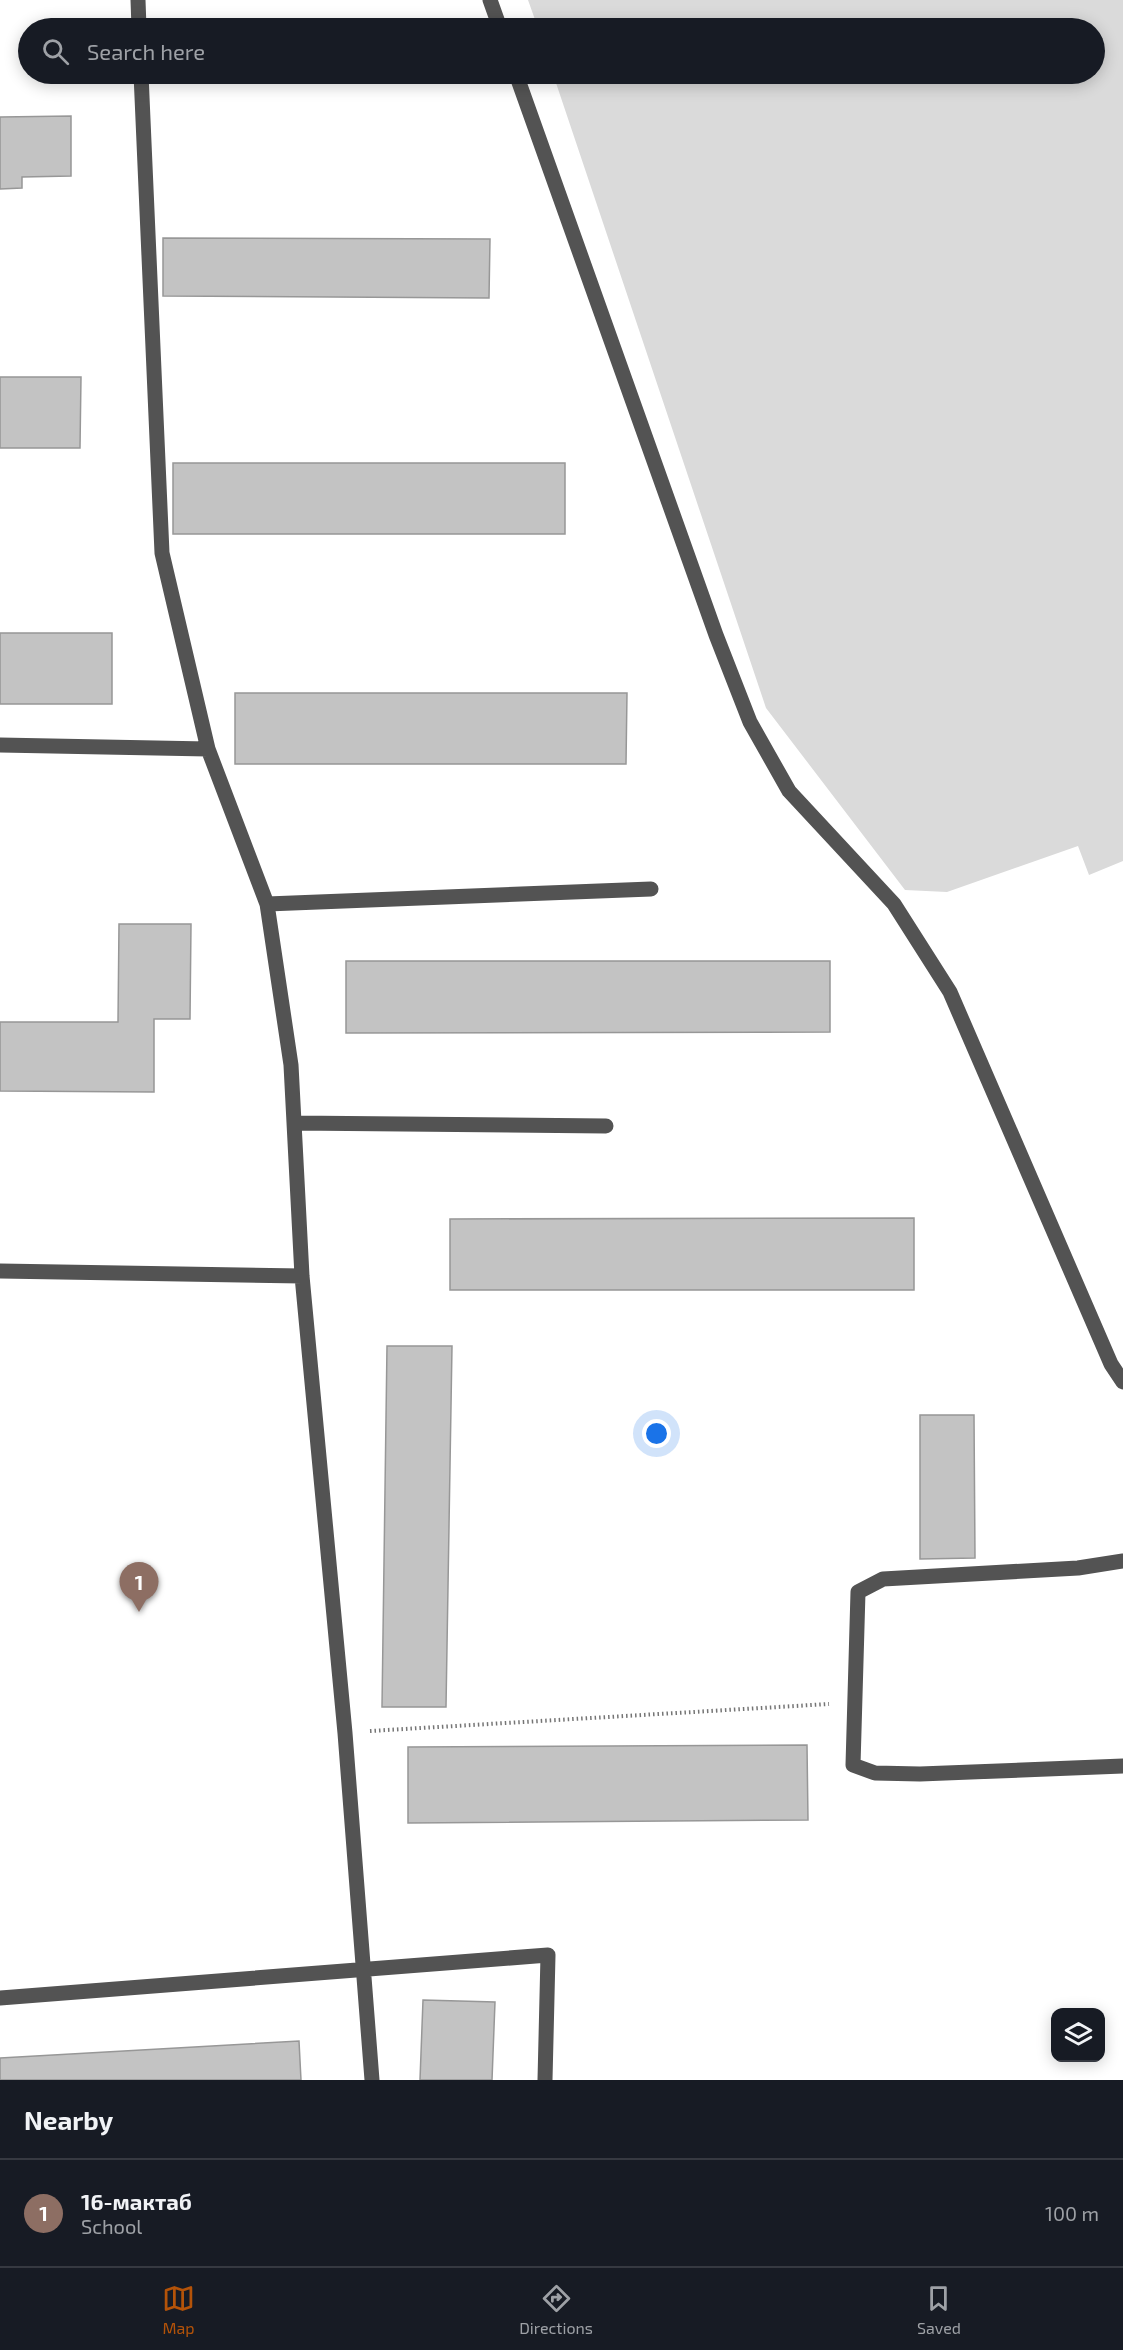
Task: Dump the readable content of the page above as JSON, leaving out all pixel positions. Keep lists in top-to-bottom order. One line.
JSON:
{"page":{"search":"Search here","pins":"1","heading":"Nearby","list":[{"mark":"1","name":"16-мактаб","note":"School","value":"100 m"}],"nav":["Map","Directions","Saved"]}}
